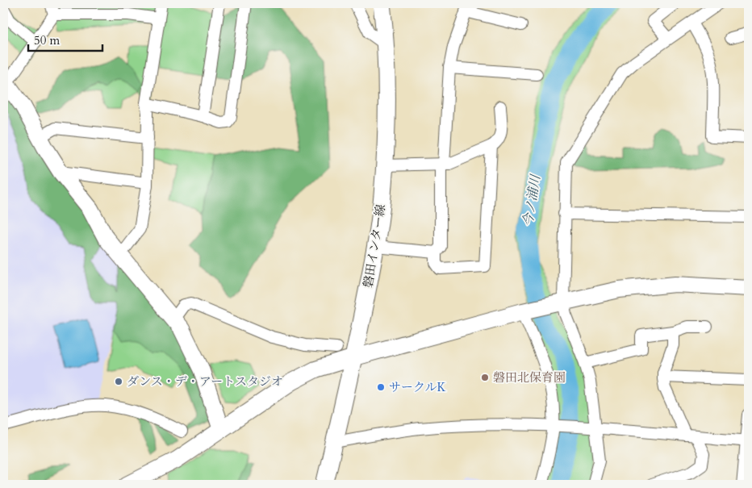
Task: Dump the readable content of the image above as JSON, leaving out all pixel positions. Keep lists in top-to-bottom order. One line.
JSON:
{"streets":{"main road":["磐田インター線"]},"water":["今ノ浦川"],"places":["磐田北保育園","ダンス・デ・アートスタジオ","サークルK"],"scale_bar":"50 m"}
